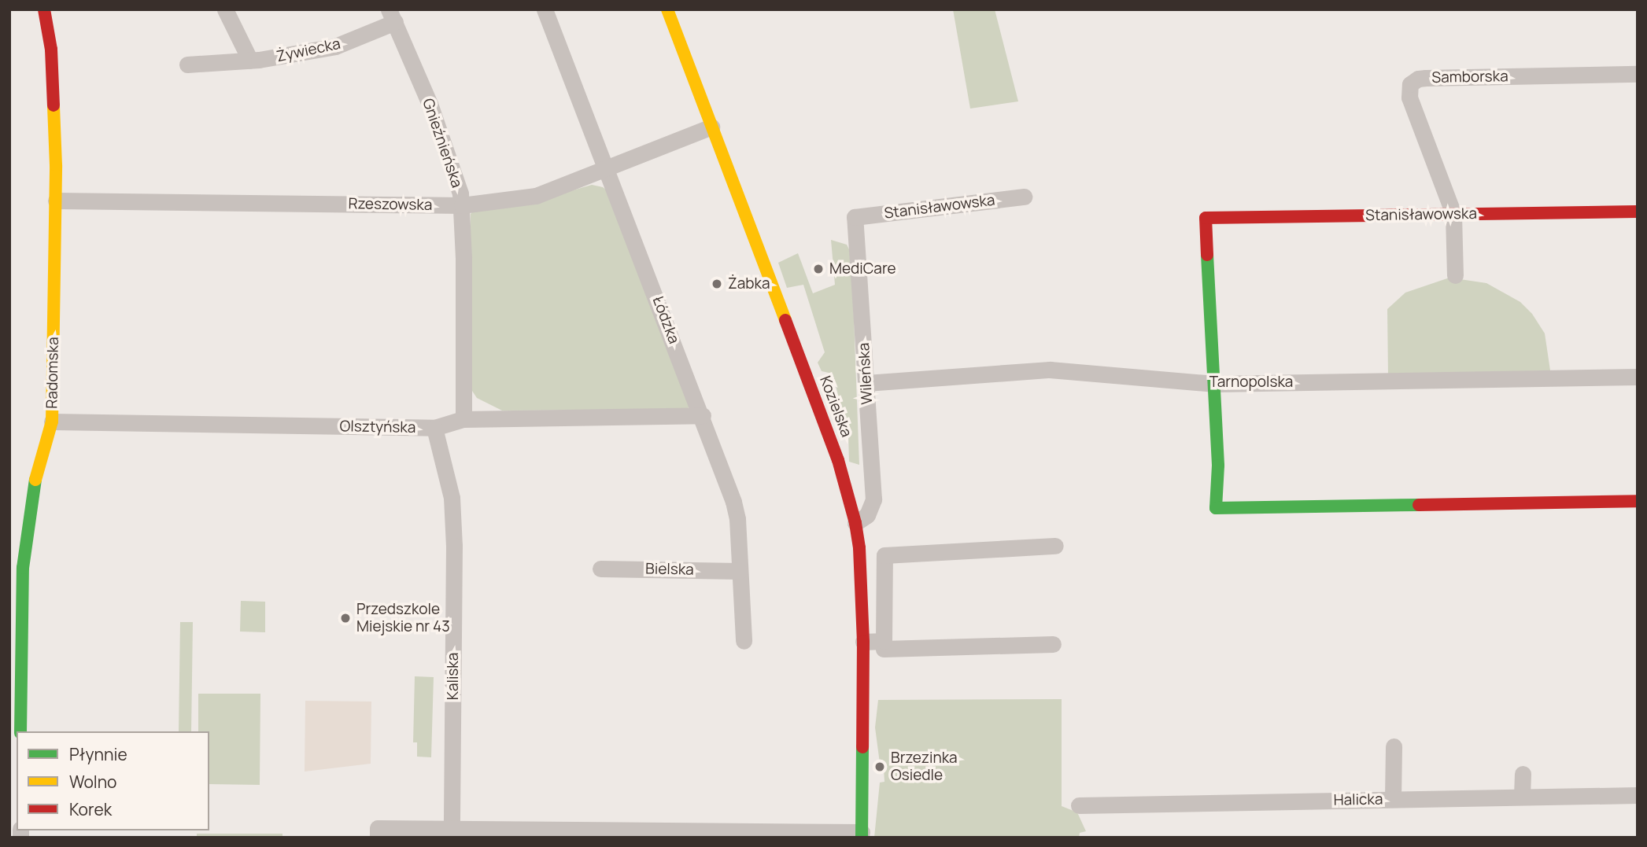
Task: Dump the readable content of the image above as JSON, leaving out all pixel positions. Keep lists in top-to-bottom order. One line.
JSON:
{"streets":{"street":["Żywiecka","Samborska","Gnieźnieńska","Rzeszowska","Stanisławowska","Łódzka","Radomska","Wileńska","Tarnopolska","Kozielska","Olsztyńska","Bielska","Kaliska","Halicka"]},"crossings":[["Żywiecka","Gnieźnieńska"],["Samborska","Stanisławowska"],["Gnieźnieńska","Rzeszowska"],["Gnieźnieńska","Olsztyńska"],["Rzeszowska","Łódzka"],["Rzeszowska","Radomska"],["Rzeszowska","Kozielska"],["Stanisławowska","Wileńska"],["Stanisławowska","Tarnopolska"],["Łódzka","Olsztyńska"],["Łódzka","Bielska"],["Radomska","Olsztyńska"],["Wileńska","Tarnopolska"],["Wileńska","Kozielska"],["Olsztyńska","Kaliska"]],"places":["MediCare","Żabka","Przedszkole Miejskie nr 43","Brzezinka Osiedle"],"legend":["Płynnie","Wolno","Korek"]}
